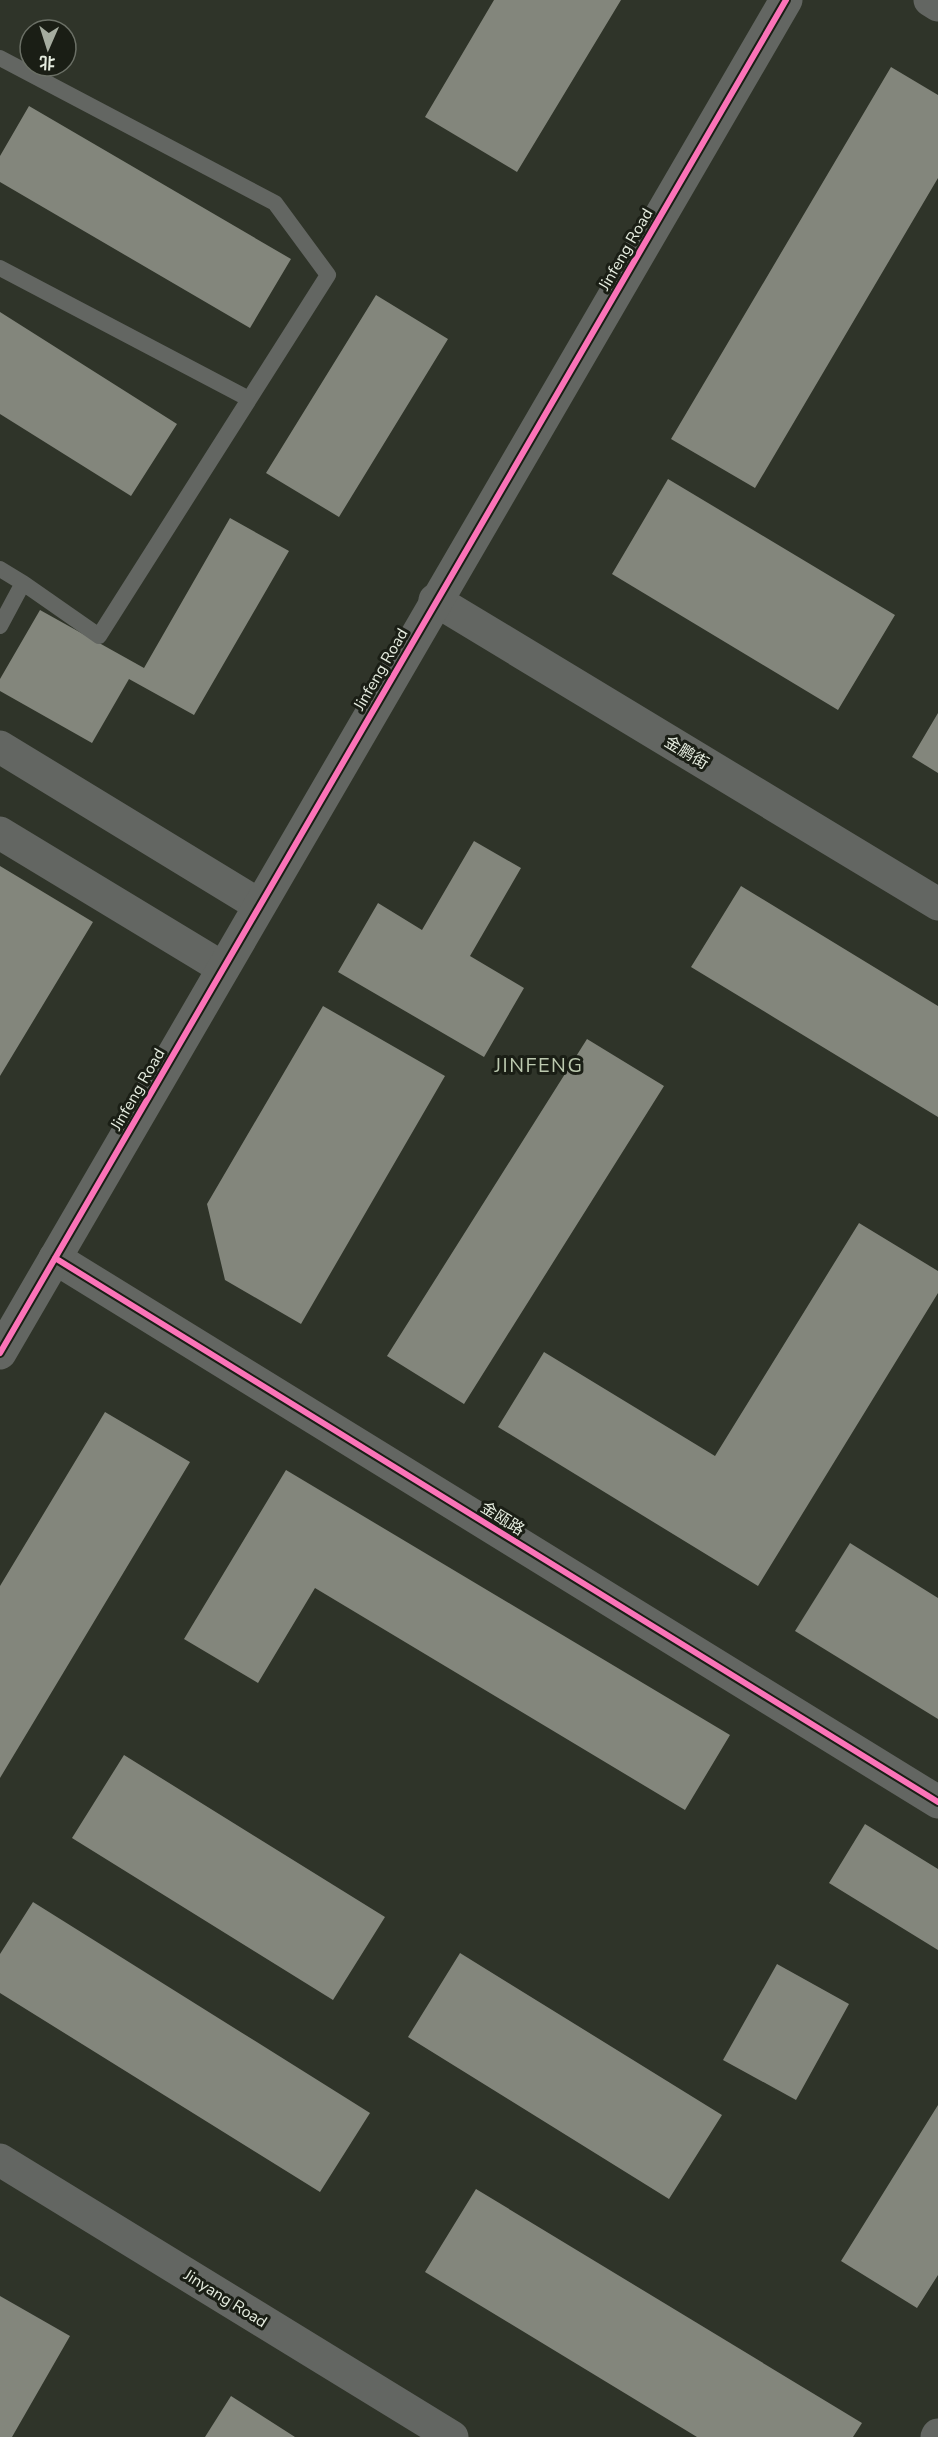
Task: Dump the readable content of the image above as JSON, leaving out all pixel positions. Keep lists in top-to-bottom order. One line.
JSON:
{"streets":{"street":["Jinfeng Road","金鹏街","金瓯路","Jinyang Road"]},"crossings":[["Jinfeng Road","金鹏街"],["Jinfeng Road","金瓯路"]],"districts":["JINFENG"],"north":"bottom"}
